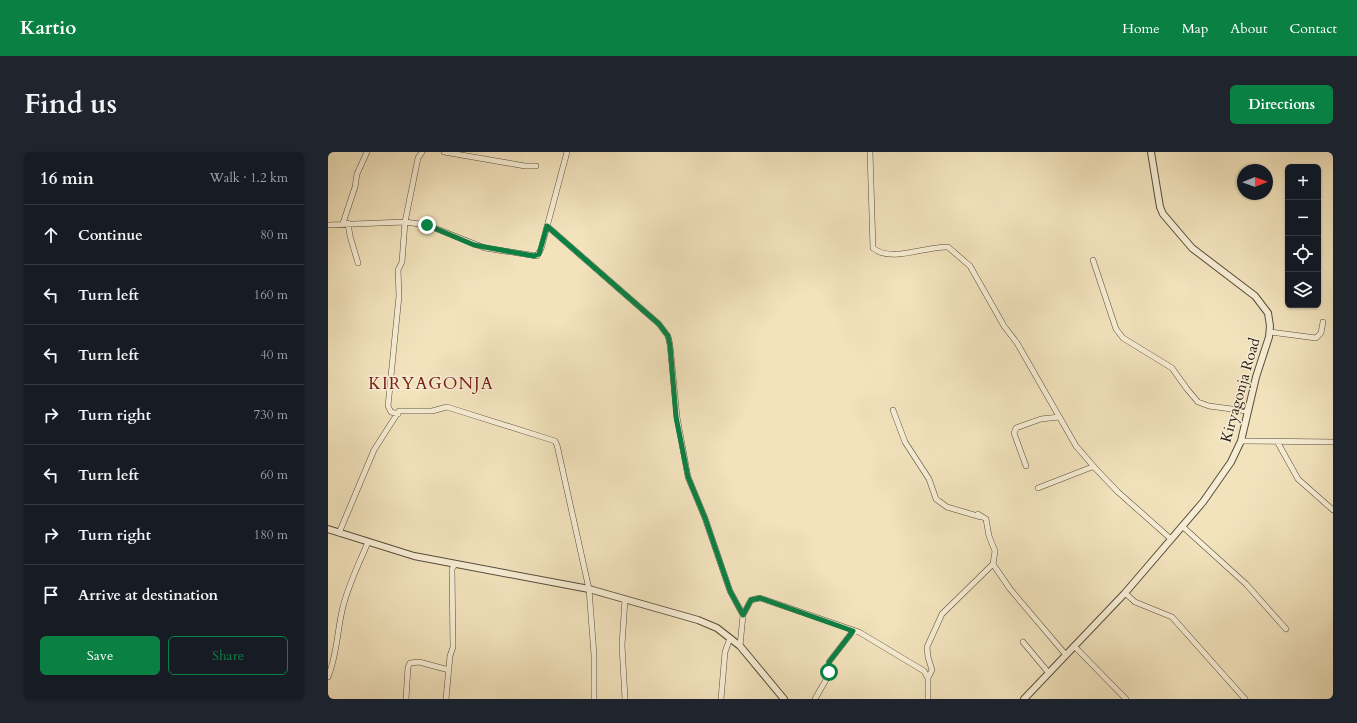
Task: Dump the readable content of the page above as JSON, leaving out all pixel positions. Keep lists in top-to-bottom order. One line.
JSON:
{"streets":{"street":["Kiryagonja Road"]},"districts":["KIRYAGONJA"],"north":"right","page":{"header":"Kartio","nav":["Home","Map","About","Contact"],"title":"Find us","buttons":["Directions",["Save","Share"]],"heading":["16 min","Walk · 1.2 km"],"map_buttons":["+","−"],"list":[["Continue","80 m"],["Turn left","160 m"],["Turn left","40 m"],["Turn right","730 m"],["Turn left","60 m"],["Turn right","180 m"],"Arrive at destination"]}}
